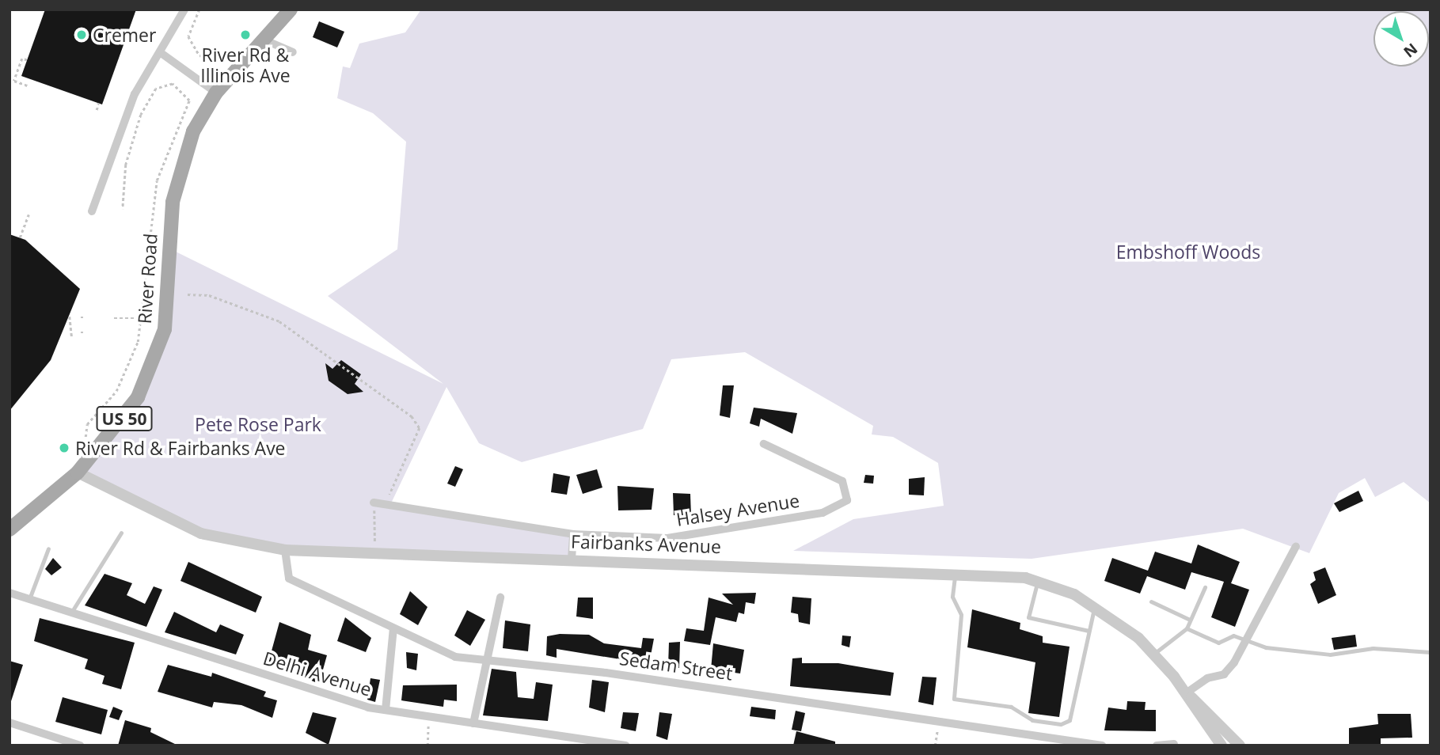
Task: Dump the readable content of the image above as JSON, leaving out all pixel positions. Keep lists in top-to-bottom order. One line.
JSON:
{"streets":{"main road":["River Road","US 50"],"street":["Halsey Avenue","Fairbanks Avenue","Sedam Street","Delhi Avenue"]},"crossings":[["River Road","Fairbanks Avenue"],["Fairbanks Avenue","Sedam Street"]],"parks":["Embshoff Woods","Pete Rose Park"],"places":["Cremer","River Rd & Illinois Ave","River Rd & Fairbanks Ave"],"north":"bottom right"}
